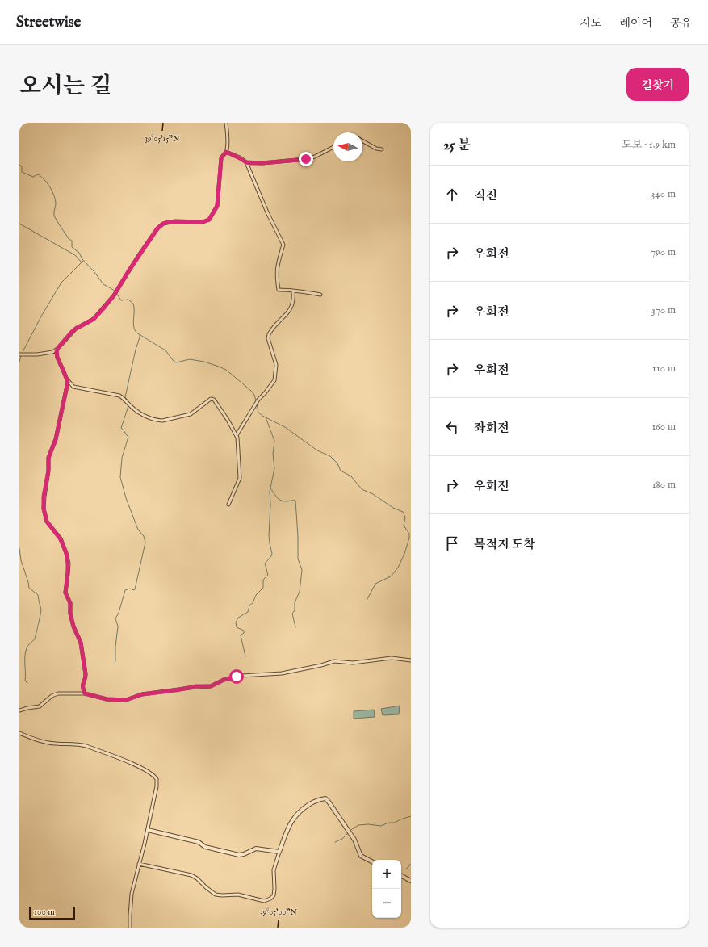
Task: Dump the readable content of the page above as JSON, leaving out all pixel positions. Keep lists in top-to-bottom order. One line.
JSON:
{"scale_bar":"100 m","north":"left","page":{"header":"Streetwise","nav":["지도","레이어","공유"],"title":"오시는 길","buttons":"길찾기","heading":["25 분","도보 · 1.9 km"],"list":[["직진","340 m"],["우회전","790 m"],["우회전","370 m"],["우회전","110 m"],["좌회전","160 m"],["우회전","180 m"],"목적지 도착"],"map_buttons":["+","−"],"scale":"100 m"},"coordinates":["39°05'15\"N","39°05'00\"N"]}
